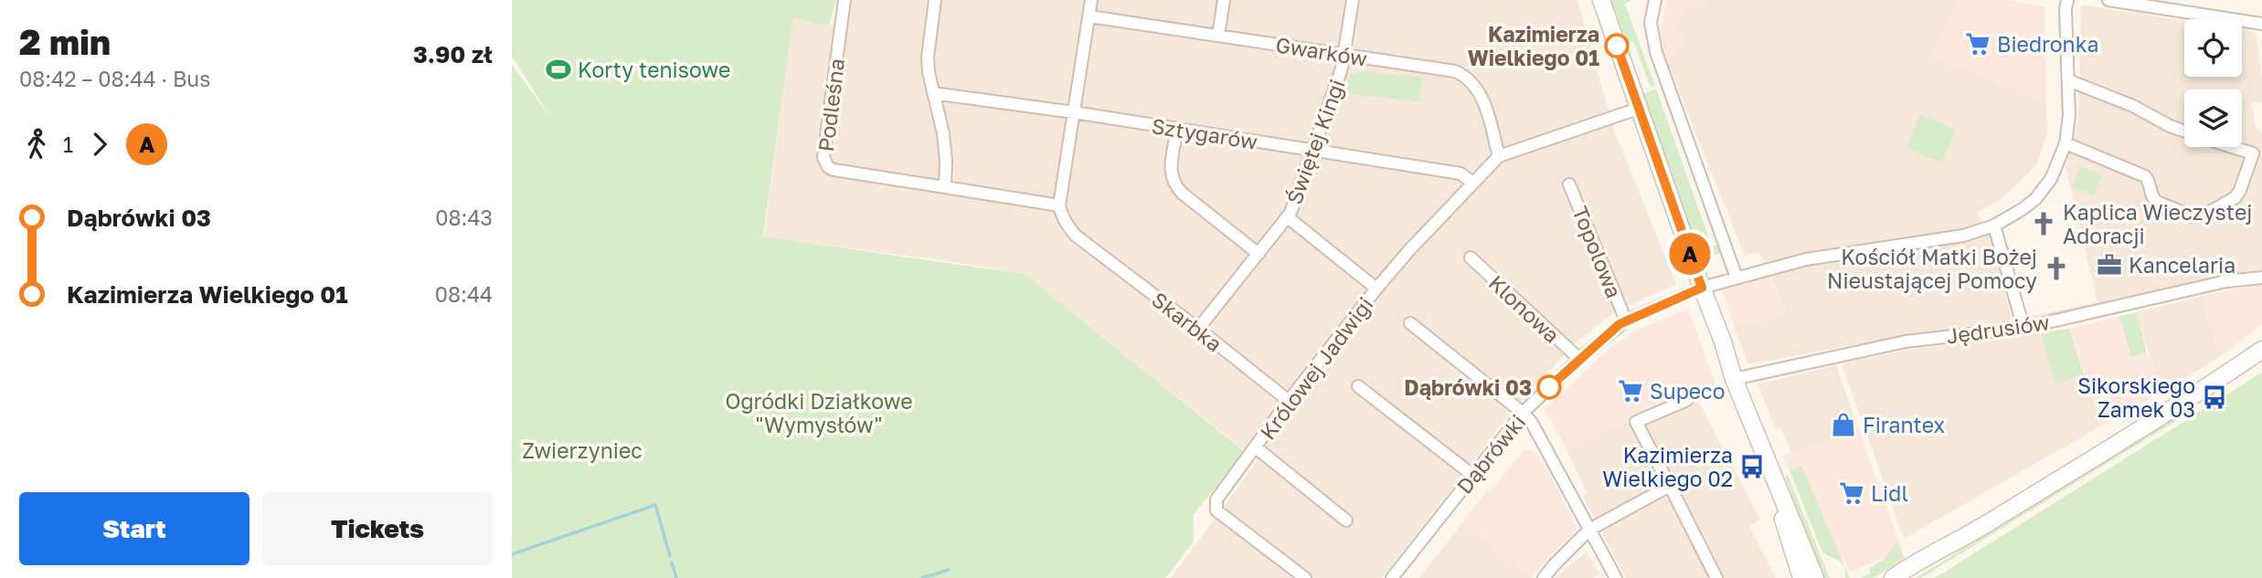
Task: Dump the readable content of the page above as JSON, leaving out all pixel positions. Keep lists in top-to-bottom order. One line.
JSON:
{"streets":{"street":["Gwarków","Podleśna","Sztygarów","Świętej Kingi","Topolowa","Klonowa","Skarbka","Jędrusiów","Królowej Jadwigi","Dąbrówki"]},"crossings":[["Gwarków","Świętej Kingi"],["Gwarków","Królowej Jadwigi"],["Sztygarów","Świętej Kingi"],["Sztygarów","Królowej Jadwigi"],["Świętej Kingi","Skarbka"],["Świętej Kingi","Królowej Jadwigi"],["Topolowa","Dąbrówki"],["Klonowa","Dąbrówki"],["Skarbka","Królowej Jadwigi"]],"parks":["Ogródki Działkowe \"Wymysłów\"","Zwierzyniec"],"places":{"supermarket":["Biedronka","Supeco","Lidl"],"other":["Kazimierza Wielkiego 01","Dąbrówki 03"],"sports":["Korty tenisowe"],"church":["Kaplica Wieczystej Adoracji","Kościół Matki Bożej Nieustającej Pomocy"],"office":["Kancelaria"],"bus stop":["Sikorskiego Zamek 03","Kazimierza Wielkiego 02"],"shop":["Firantex"]},"lines":["bus line A"],"page":{"heading":["2 min","08:42 – 08:44 · Bus","3.90 zł"],"on_map":"A","legs":["1","A"],"list":[{"name":"Dąbrówki 03","value":"08:43"},{"name":"Kazimierza Wielkiego 01","value":"08:44"}],"buttons":["Start","Tickets"]}}
